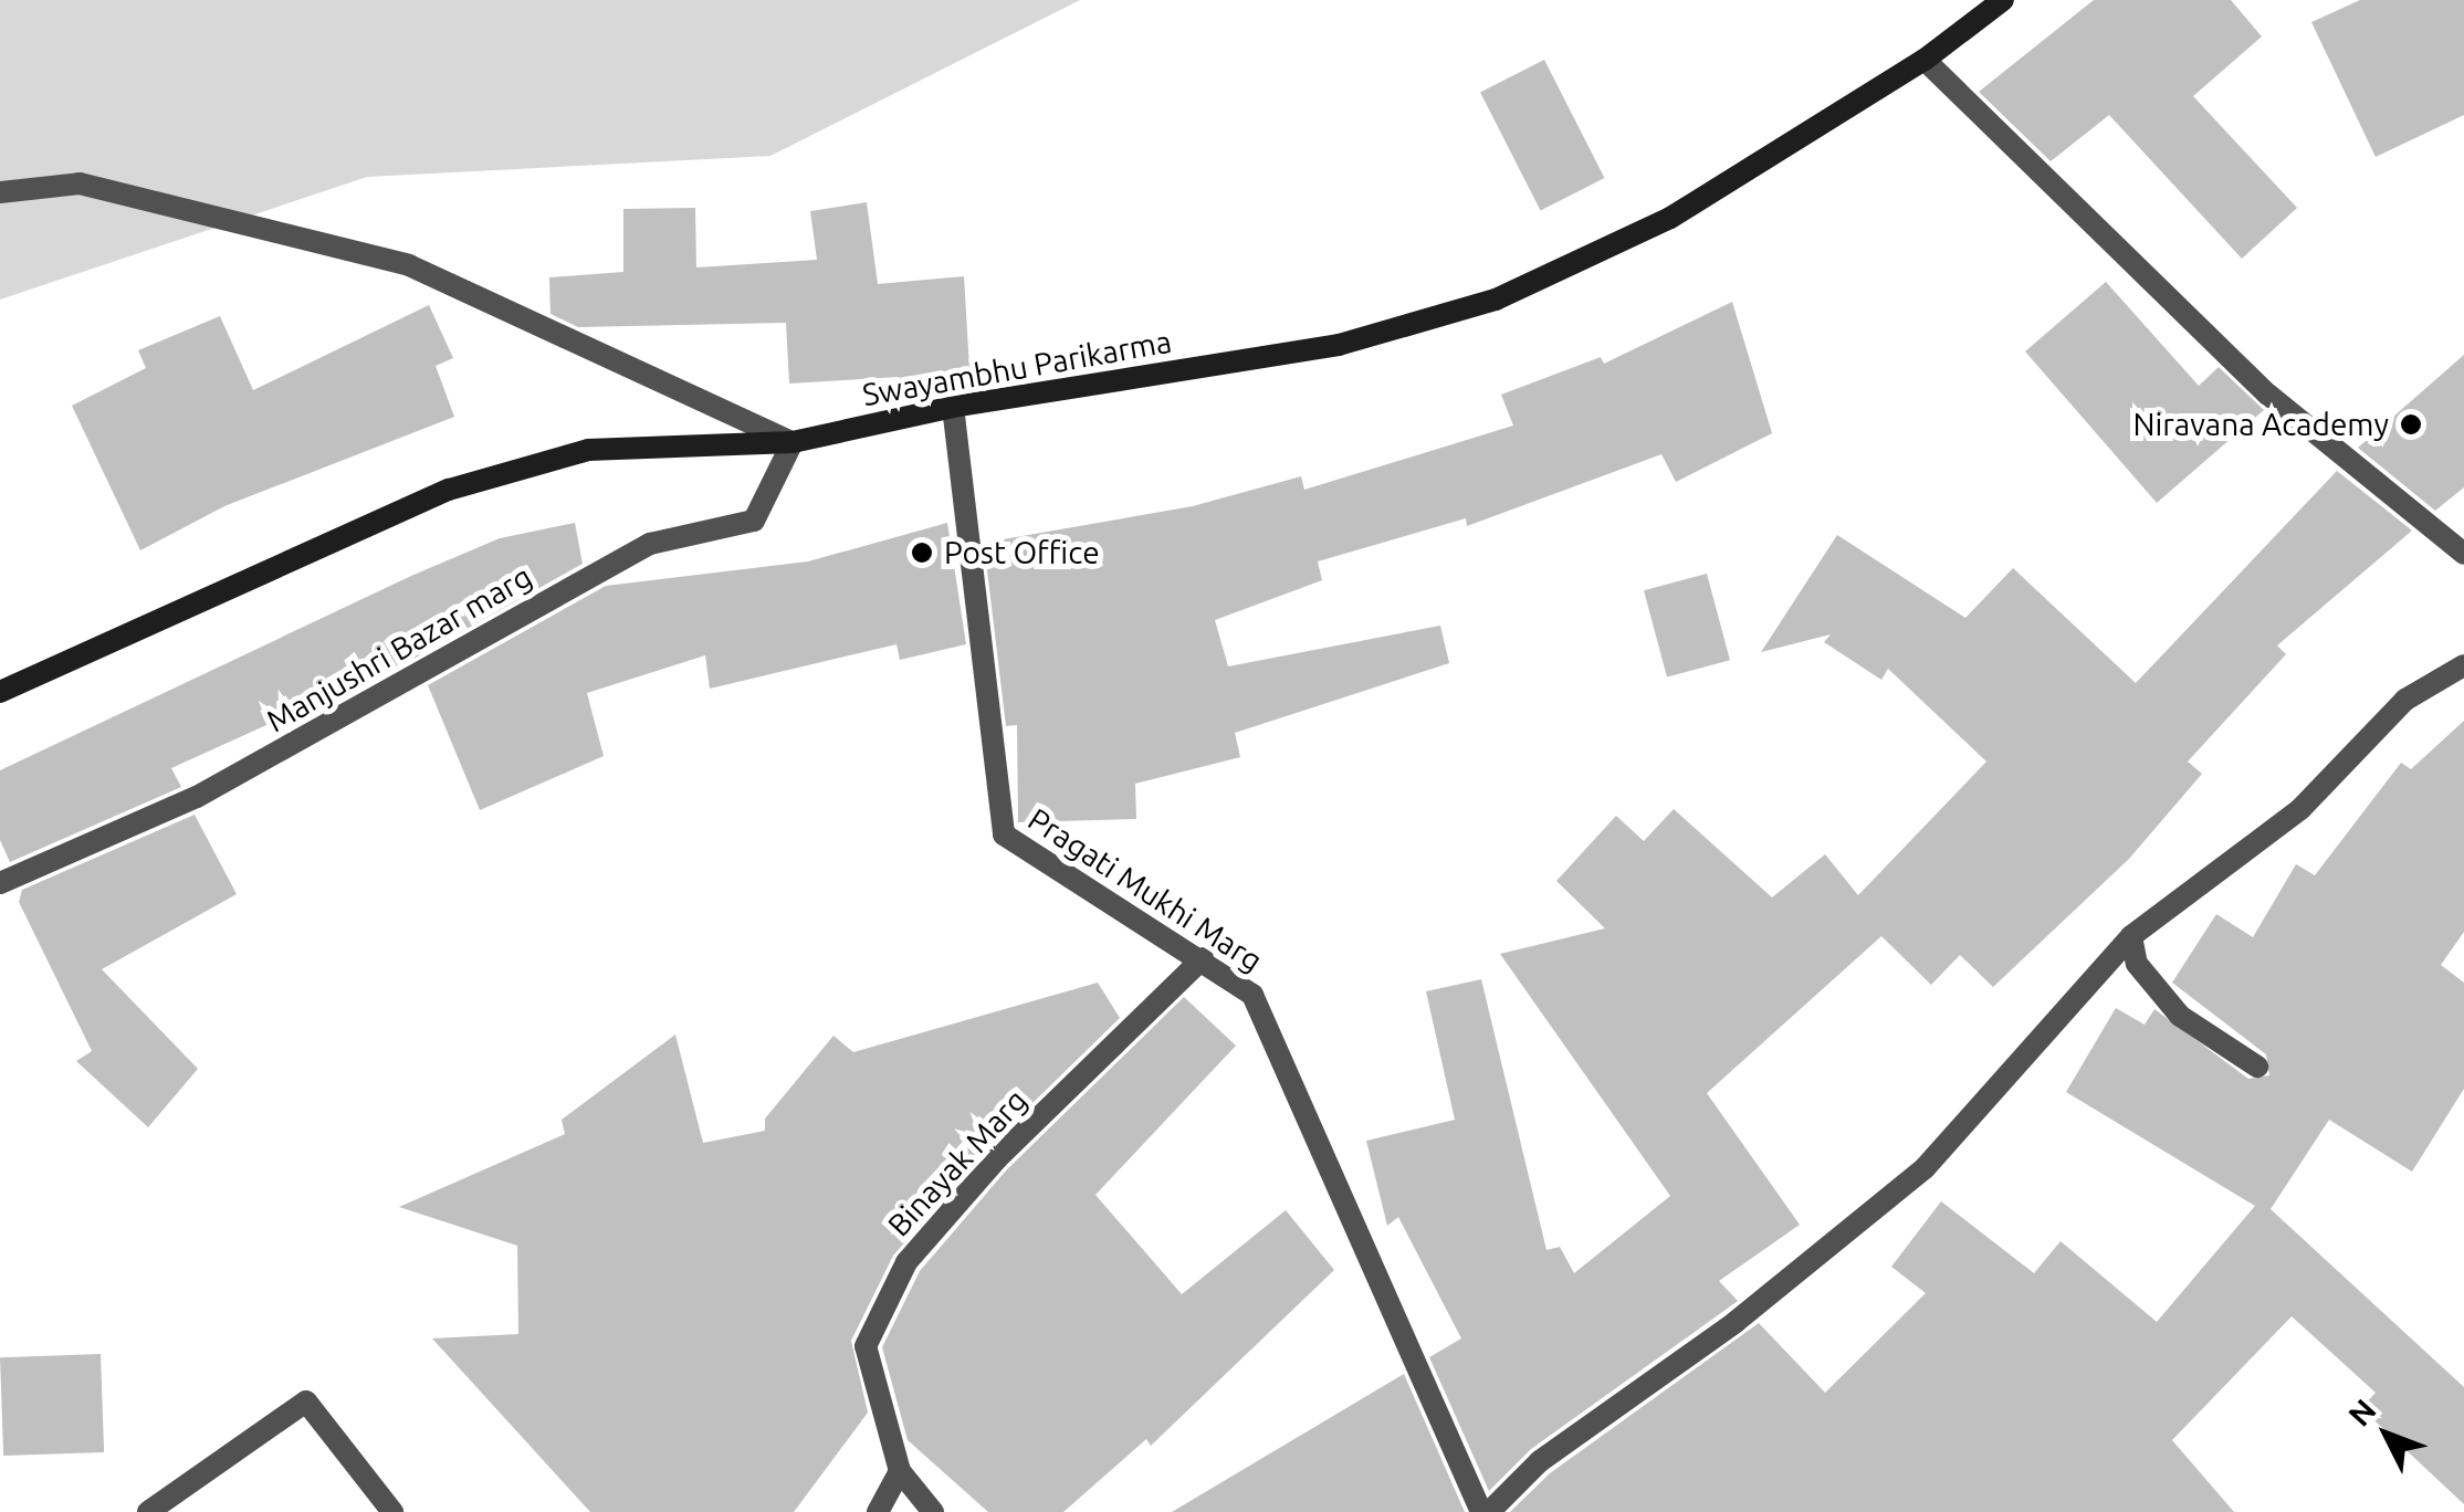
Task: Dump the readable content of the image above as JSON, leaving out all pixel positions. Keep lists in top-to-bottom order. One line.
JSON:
{"streets":{"main road":["Swayambhu Parikarma"],"street":["Manjushri Bazar marg","Pragati Mukhi Marg","Binayak Marg"]},"crossings":[["Swayambhu Parikarma","Manjushri Bazar marg"],["Swayambhu Parikarma","Pragati Mukhi Marg"],["Pragati Mukhi Marg","Binayak Marg"]],"places":["Niravana Academy","Post Office"],"north":"top left"}
